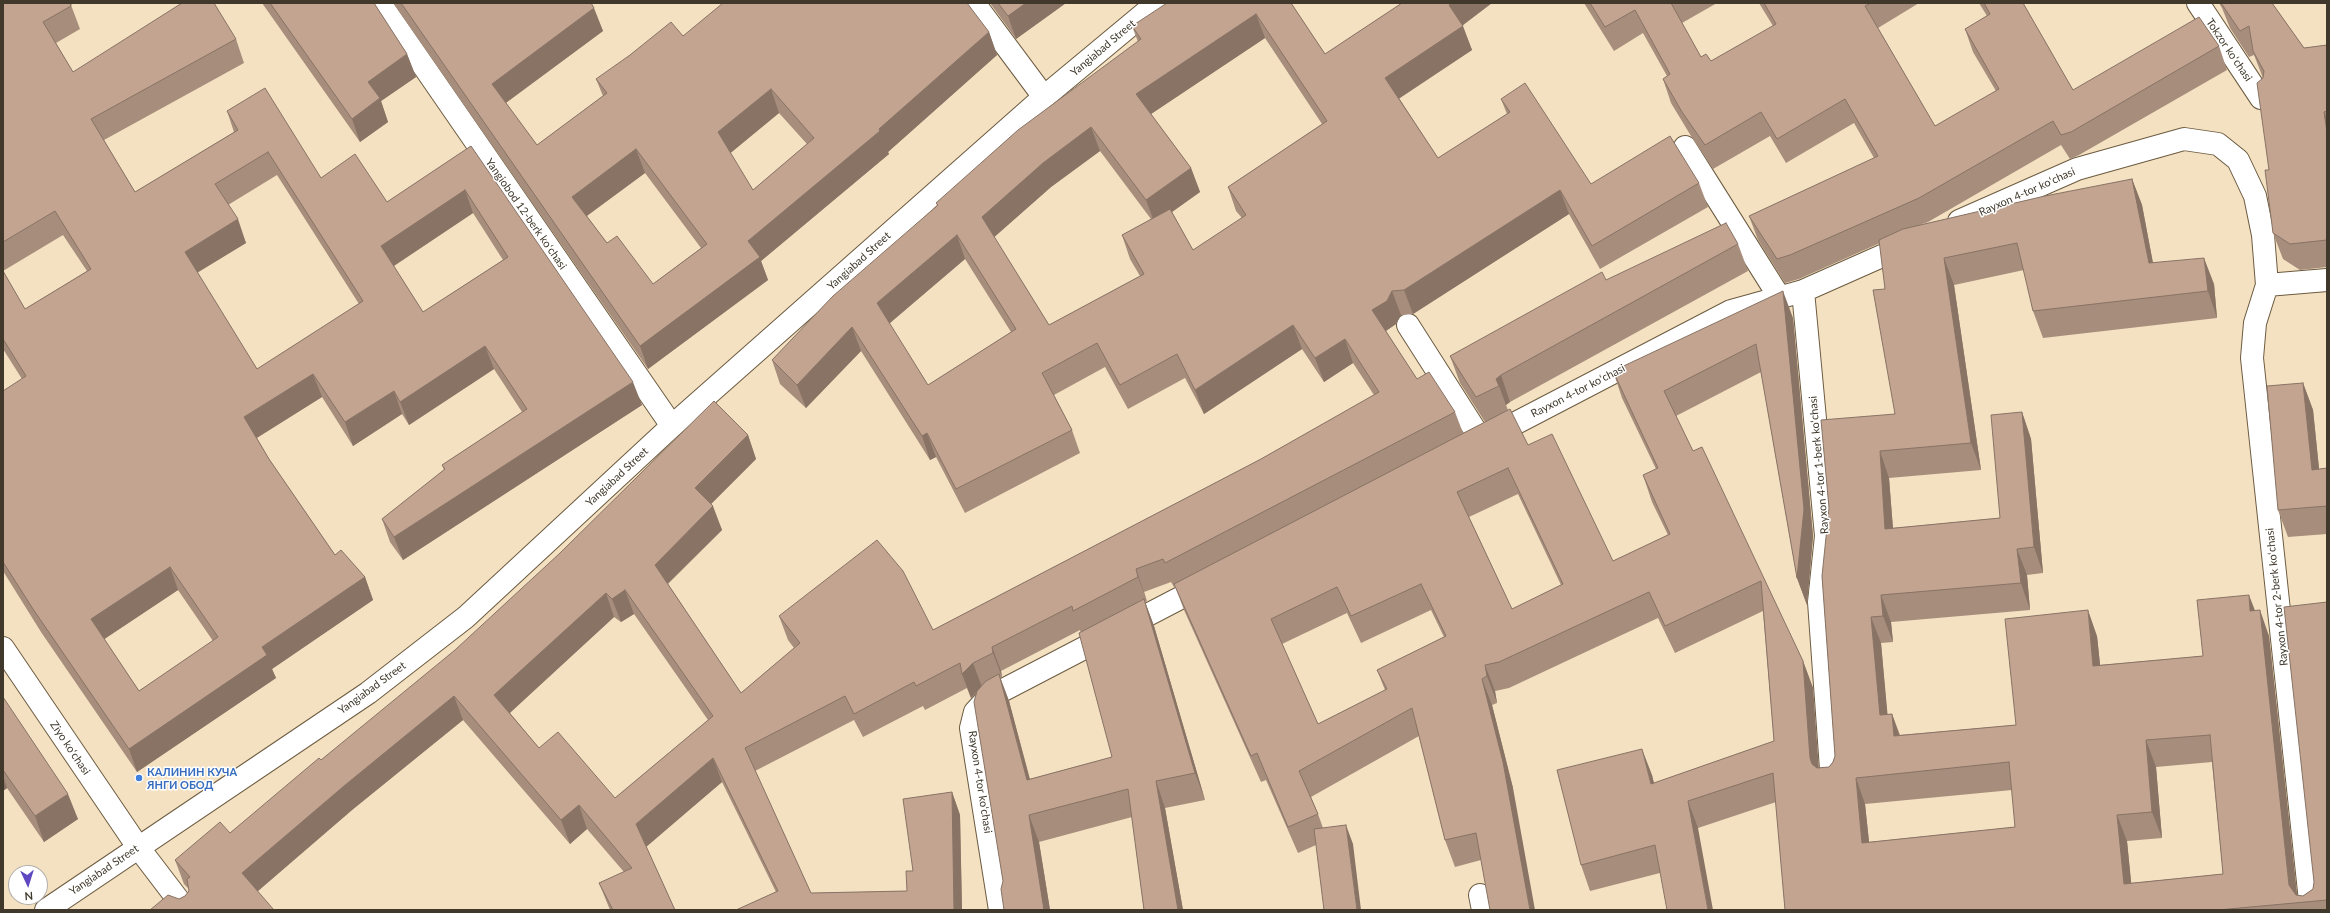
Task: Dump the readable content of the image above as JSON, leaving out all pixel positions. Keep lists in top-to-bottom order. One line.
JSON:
{"streets":{"street":["Yangiabad Street","Tokzor koʻchasi","Rayxon 4-tor koʻchasi","Yangiobod 12-berk koʻchasi","Rayxon 4-tor 1-berk koʻchasi","Rayxon 4-tor 2-berk koʻchasi","Ziyo koʻchasi"]},"crossings":[["Yangiabad Street","Yangiobod 12-berk koʻchasi"],["Yangiabad Street","Ziyo koʻchasi"],["Rayxon 4-tor koʻchasi","Rayxon 4-tor 1-berk koʻchasi"],["Rayxon 4-tor koʻchasi","Rayxon 4-tor 2-berk koʻchasi"]],"places":["КАЛИНИН КУЧА ЯНГИ ОБОД"],"north":"bottom"}
